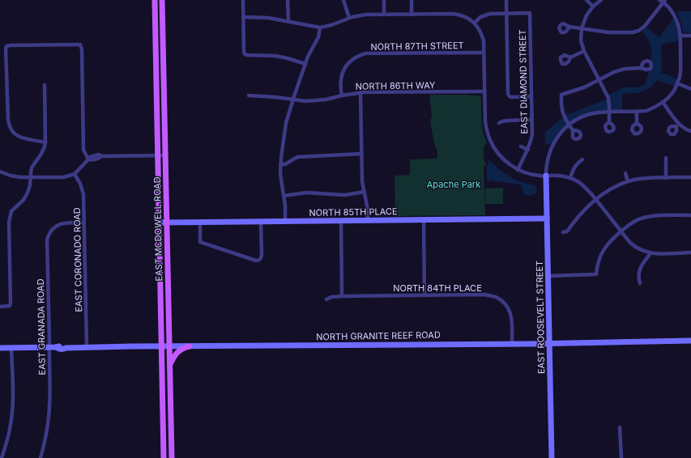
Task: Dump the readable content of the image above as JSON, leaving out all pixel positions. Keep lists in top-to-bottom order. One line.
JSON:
{"streets":{"main road":["EAST MCDOWELL ROAD"],"street":["NORTH 87TH STREET","EAST DIAMOND STREET","NORTH 86TH WAY","NORTH 85TH PLACE","EAST CORONADO ROAD","NORTH 84TH PLACE","EAST ROOSEVELT STREET","EAST GRANADA ROAD","NORTH GRANITE REEF ROAD"]},"crossings":[["NORTH 87TH STREET","NORTH 86TH WAY"],["NORTH 85TH PLACE","EAST MCDOWELL ROAD"],["NORTH 85TH PLACE","EAST ROOSEVELT STREET"],["EAST MCDOWELL ROAD","NORTH GRANITE REEF ROAD"],["EAST CORONADO ROAD","EAST GRANADA ROAD"],["EAST CORONADO ROAD","NORTH GRANITE REEF ROAD"],["NORTH 84TH PLACE","NORTH GRANITE REEF ROAD"],["EAST ROOSEVELT STREET","NORTH GRANITE REEF ROAD"],["EAST GRANADA ROAD","NORTH GRANITE REEF ROAD"]],"parks":["Apache Park"]}
